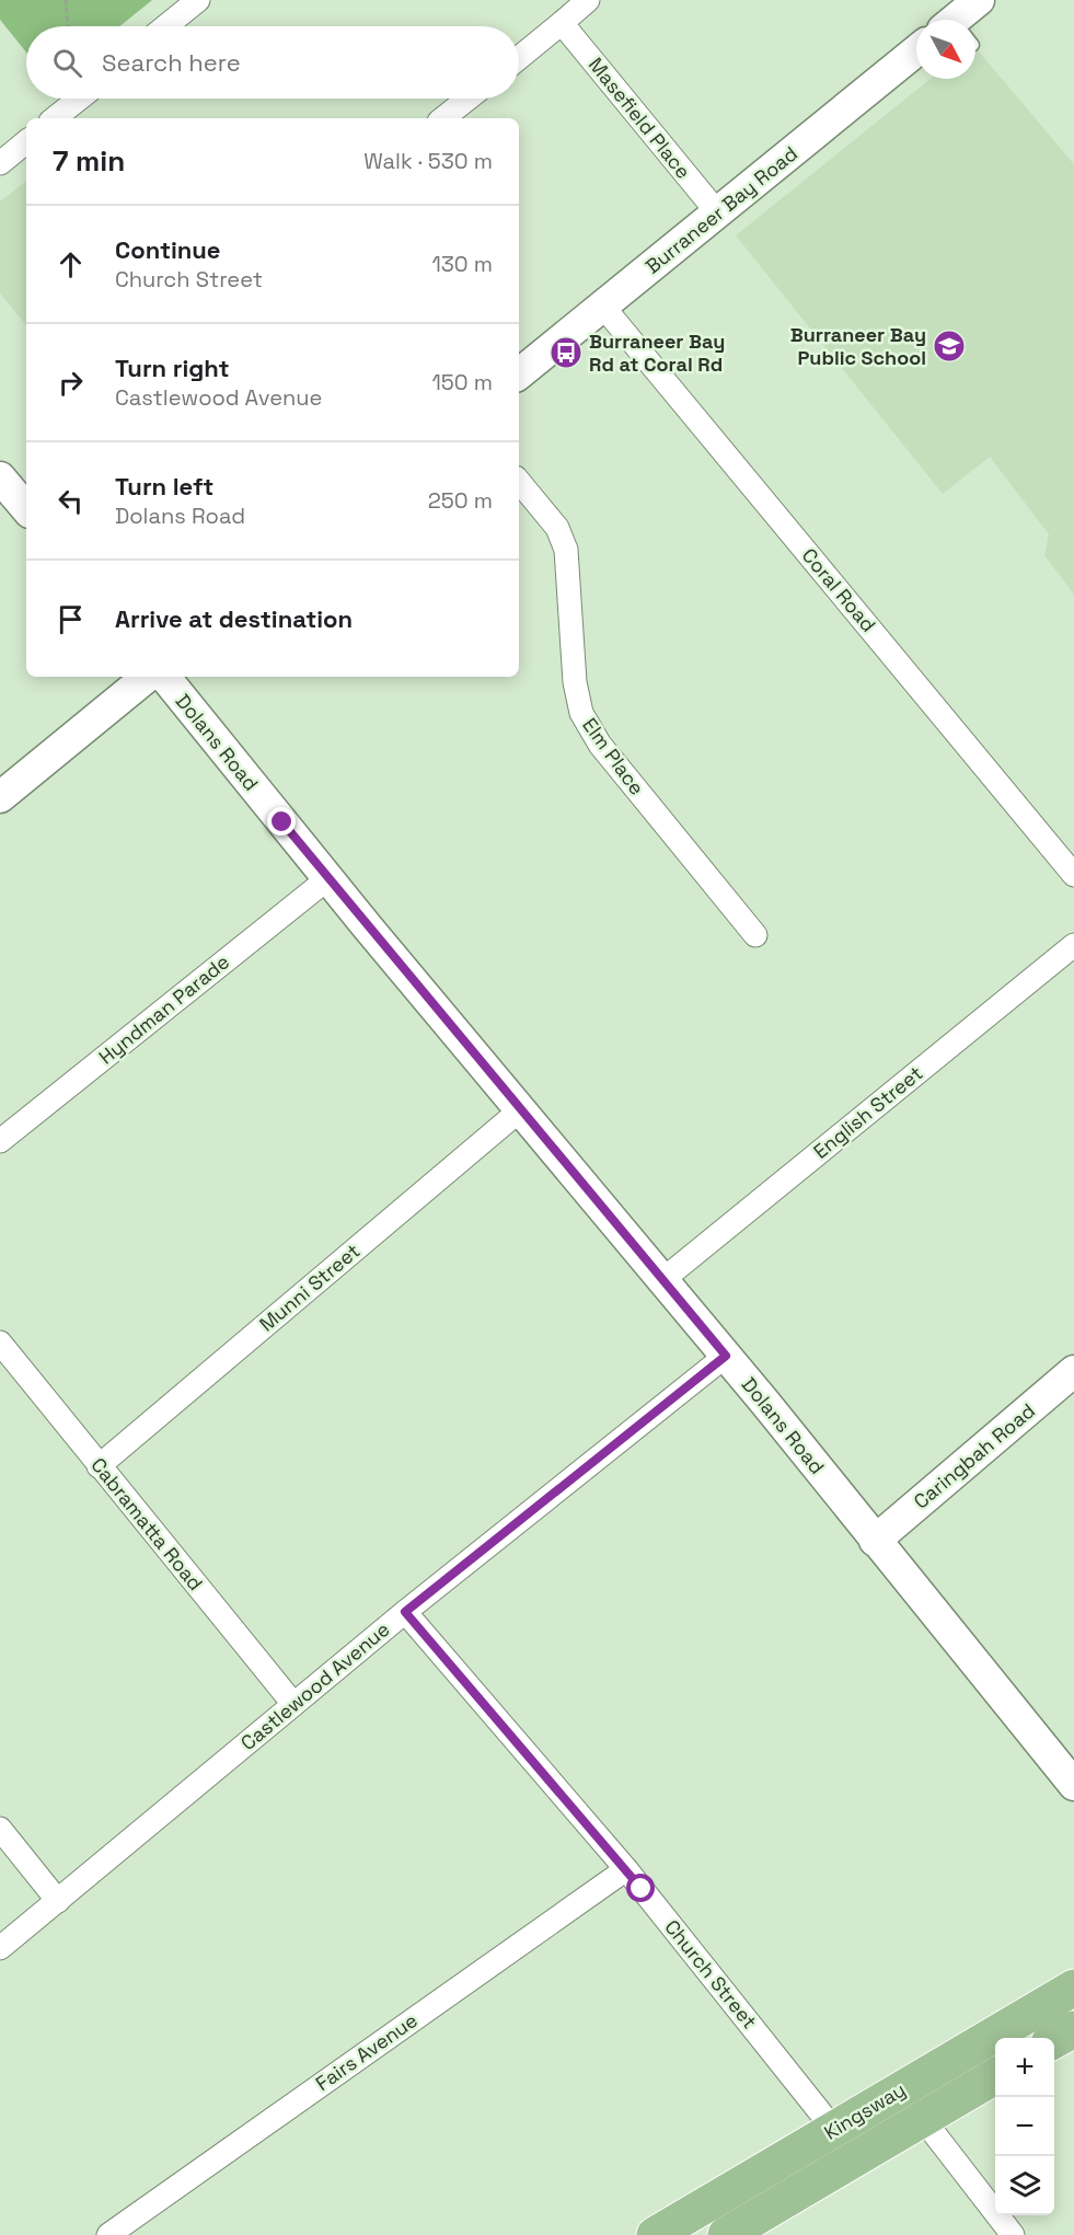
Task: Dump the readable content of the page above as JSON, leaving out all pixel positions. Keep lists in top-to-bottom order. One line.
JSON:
{"streets":{"main road":["Kingsway"],"street":["Masefield Place","Burraneer Bay Road","Coral Road","Dolans Road","Elm Place","Hyndman Parade","English Street","Munni Street","Caringbah Road","Cabramatta Road","Castlewood Avenue","Church Street","Fairs Avenue"]},"crossings":[["Masefield Place","Burraneer Bay Road"],["Burraneer Bay Road","Coral Road"],["Dolans Road","Hyndman Parade"],["Dolans Road","English Street"],["Dolans Road","Munni Street"],["Dolans Road","Caringbah Road"],["Dolans Road","Castlewood Avenue"],["Munni Street","Cabramatta Road"],["Cabramatta Road","Castlewood Avenue"],["Castlewood Avenue","Church Street"],["Church Street","Fairs Avenue"],["Church Street","Kingsway"]],"places":{"school or university":["Burraneer Bay Public School"],"bus stop":["Burraneer Bay Rd at Coral Rd"]},"north":"bottom right","page":{"search":"Search here","heading":["7 min","Walk · 530 m"],"list":[["Continue","Church Street","130 m"],["Turn right","Castlewood Avenue","150 m"],["Turn left","Dolans Road","250 m"],"Arrive at destination"],"map_buttons":["+","−"]}}
